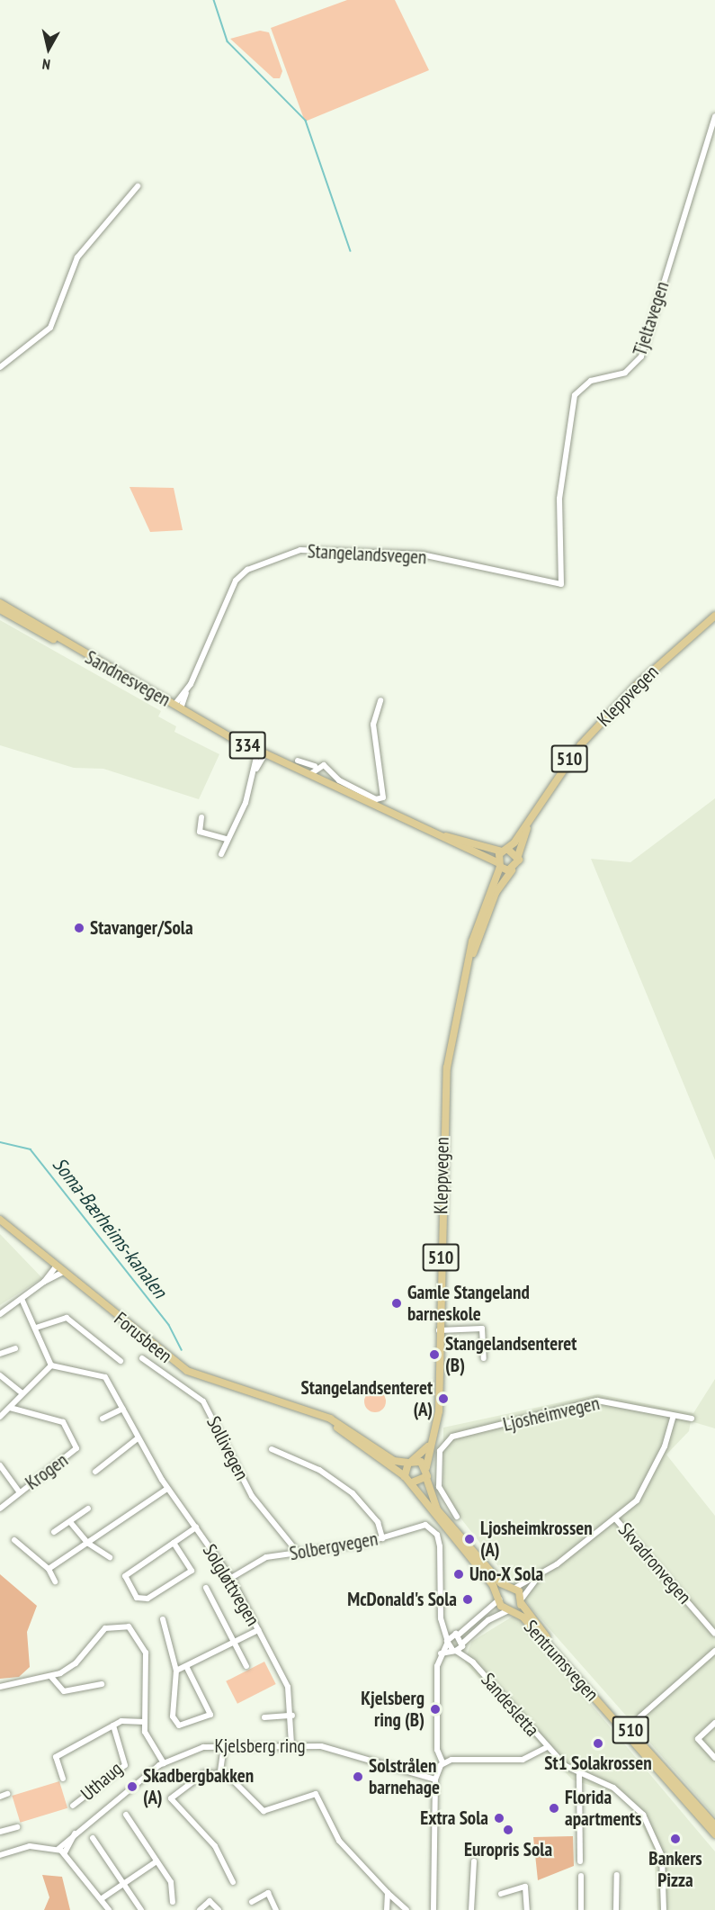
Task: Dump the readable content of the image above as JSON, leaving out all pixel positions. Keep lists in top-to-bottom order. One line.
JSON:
{"streets":{"main road":["Sandnesvegen","Kleppvegen","334","510","Forusbeen","Sentrumsvegen"],"street":["Tjeltavegen","Stangelandsvegen","Ljosheimvegen","Sollivegen","Krogen","Solbergvegen","Skvadronvegen","Solgløttvegen","Sandesletta","Kjelsberg ring","Uthaug"]},"crossings":[["Tjeltavegen","Stangelandsvegen"],["Stangelandsvegen","Sandnesvegen"],["Sandnesvegen","Kleppvegen"],["Sandnesvegen","334"],["Kleppvegen","510"],["Kleppvegen","Forusbeen"],["510","Forusbeen"],["510","Sentrumsvegen"],["Sollivegen","Solbergvegen"],["Solbergvegen","Solgløttvegen"],["Solbergvegen","Sandesletta"],["Solgløttvegen","Kjelsberg ring"]],"water":["Soma-Bærheims-kanalen"],"places":["Stavanger/Sola","Gamle Stangeland barneskole","Stangelandsenteret (B)","Stangelandsenteret (A)","Ljosheimkrossen (A)","Uno-X Sola","McDonald's Sola","Kjelsberg ring (B)","St1 Solakrossen","Solstrålen barnehage","Skadbergbakken (A)","Florida apartments","Extra Sola","Europris Sola","Bankers Pizza"],"north":"bottom"}
